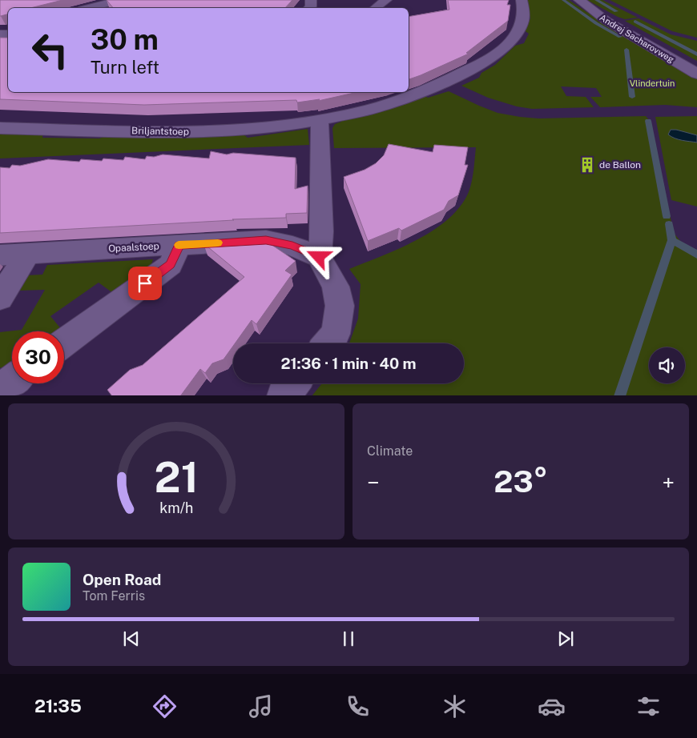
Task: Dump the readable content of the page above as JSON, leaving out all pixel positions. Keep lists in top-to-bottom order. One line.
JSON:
{"streets":{"street":["Andrej Sacharovweg","Briljantstoep","Opaalstoep"]},"parks":["Vlindertuin"],"places":{"building":["de Ballon"]},"page":{"turn":["30 m","Turn left"],"limit":"30","trip":"21:36 · 1 min · 40 m","tile":"Climate","heat":["−","23°","+"],"song":["Open Road","Tom Ferris"],"tabs":"21:35","gauge":["21","km/h"]}}
